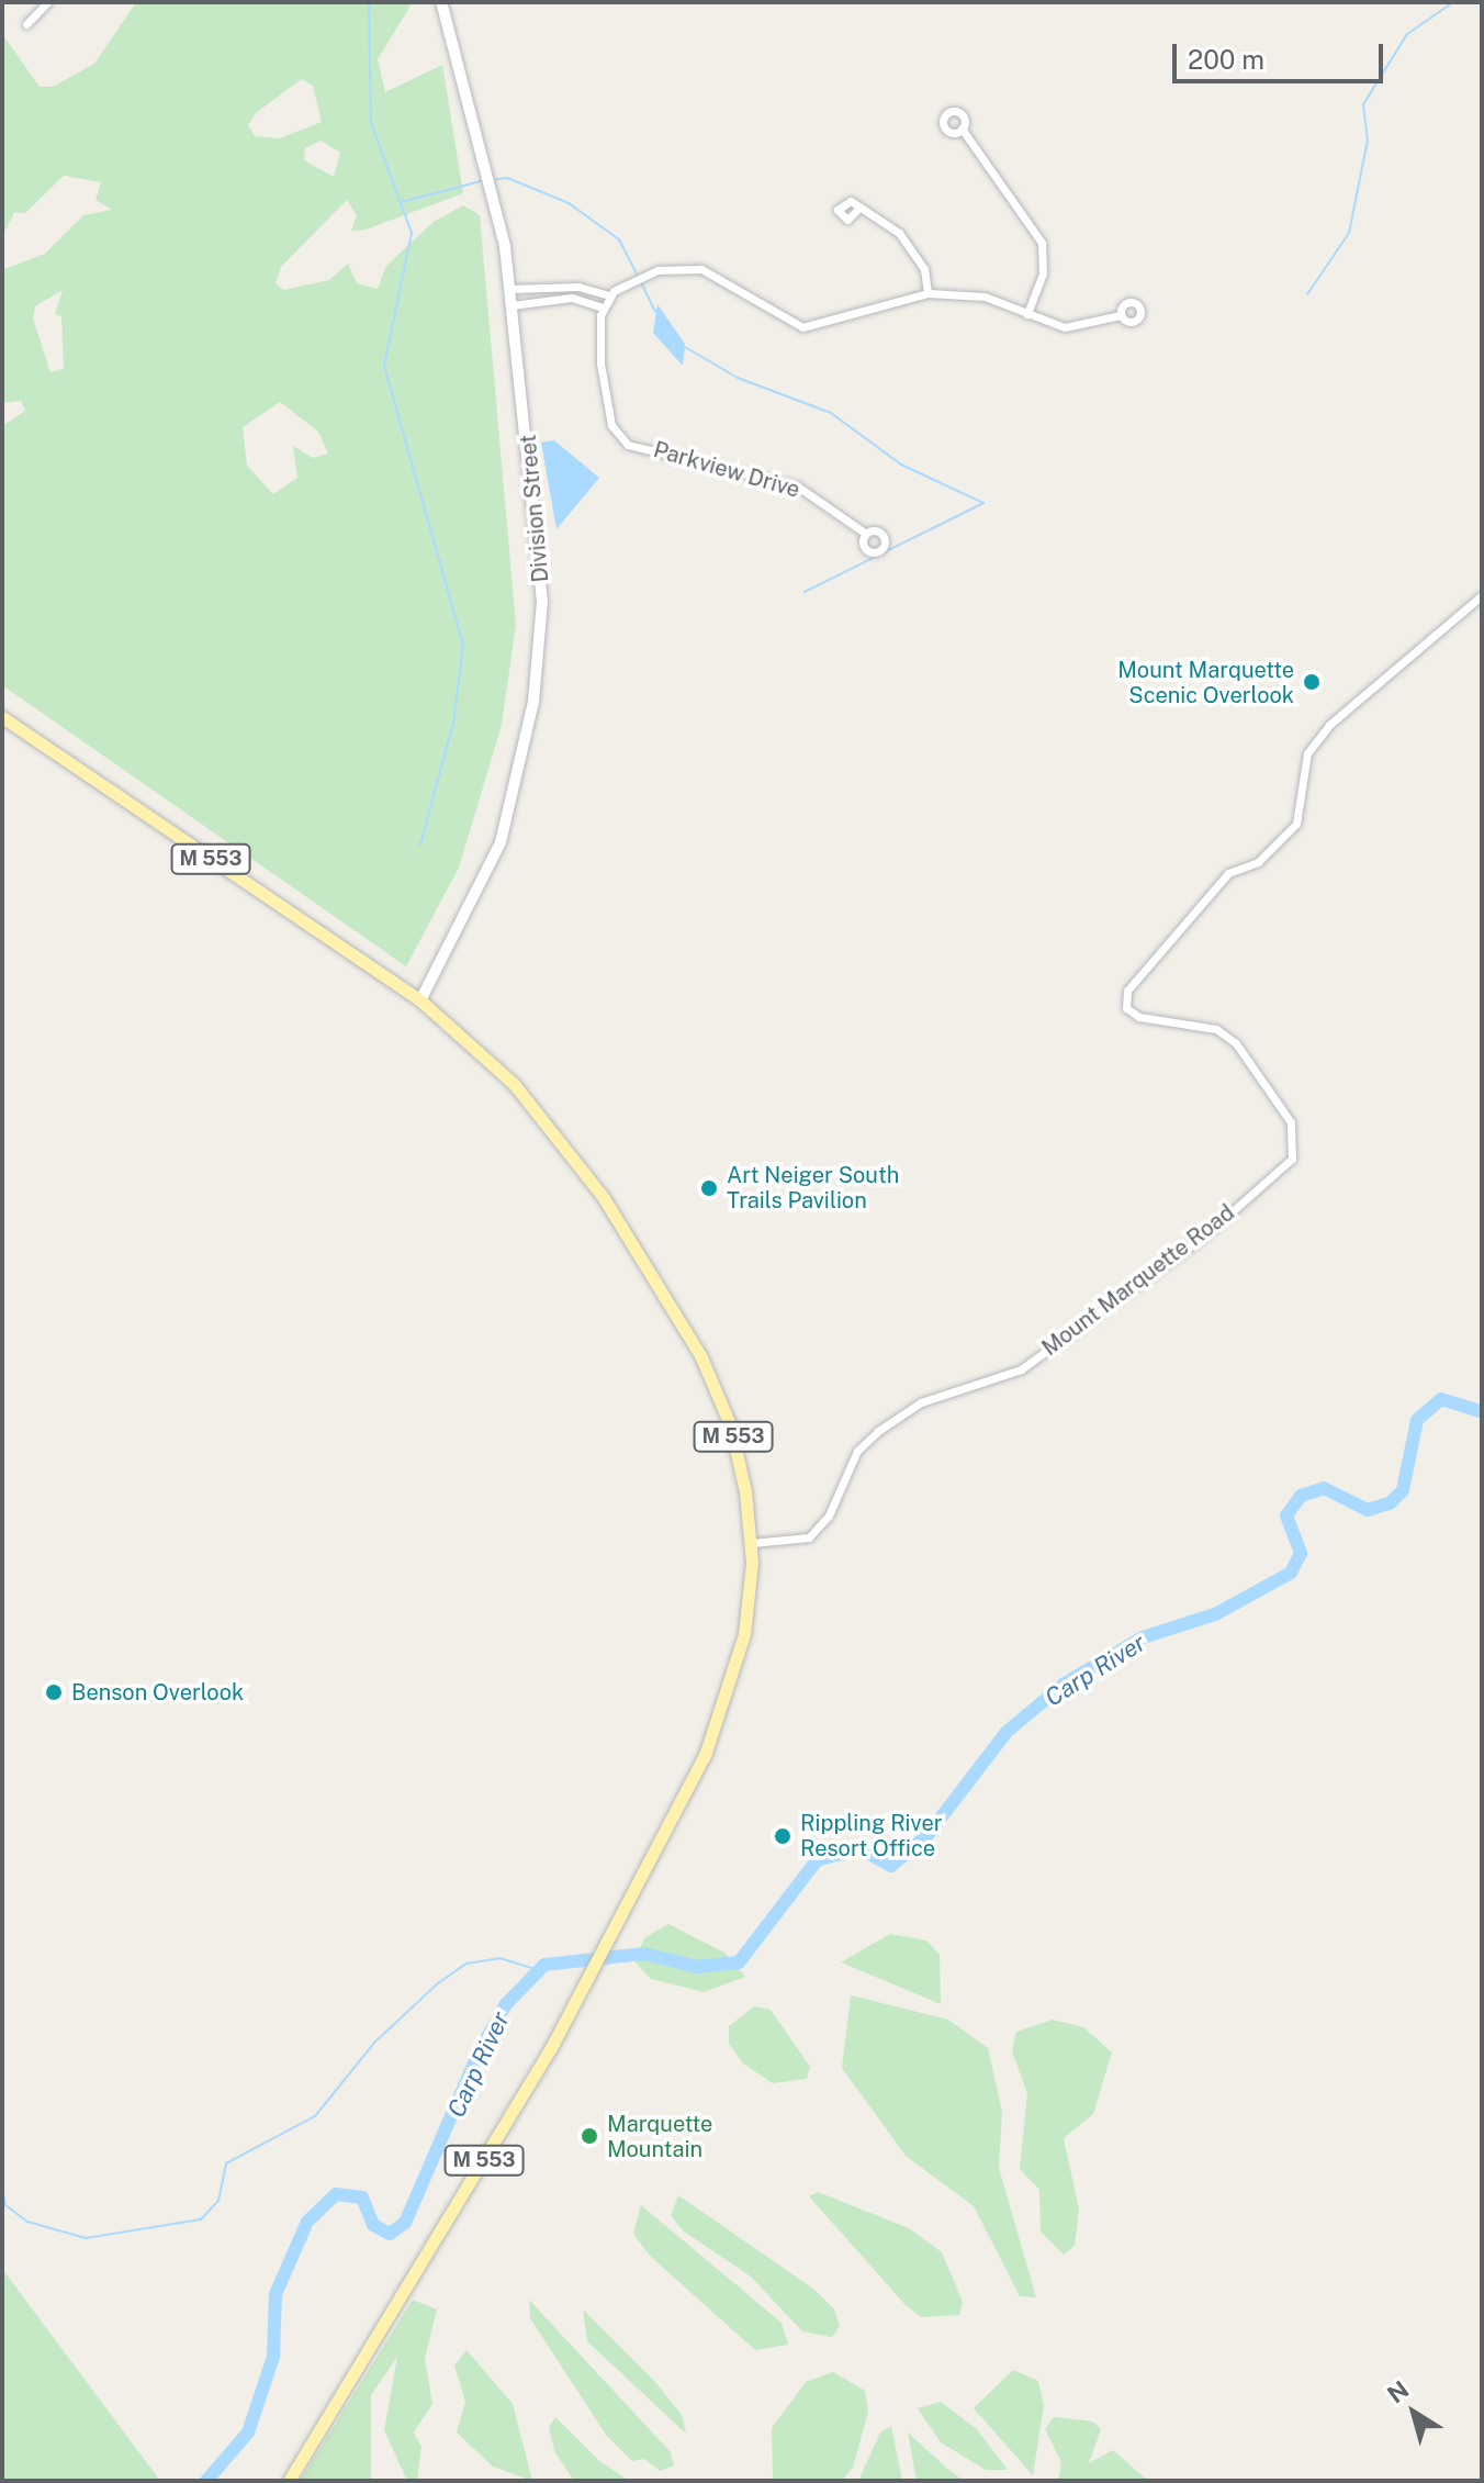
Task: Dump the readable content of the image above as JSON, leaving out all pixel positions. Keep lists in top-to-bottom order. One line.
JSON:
{"streets":{"main road":["M 553"],"street":["Parkview Drive","Division Street","Mount Marquette Road"]},"crossings":[["Division Street","M 553"],["M 553","Mount Marquette Road"]],"water":["Carp River"],"places":["Mount Marquette Scenic Overlook","Art Neiger South Trails Pavilion","Benson Overlook","Rippling River Resort Office","Marquette Mountain"],"scale_bar":"200 m","north":"top left"}
